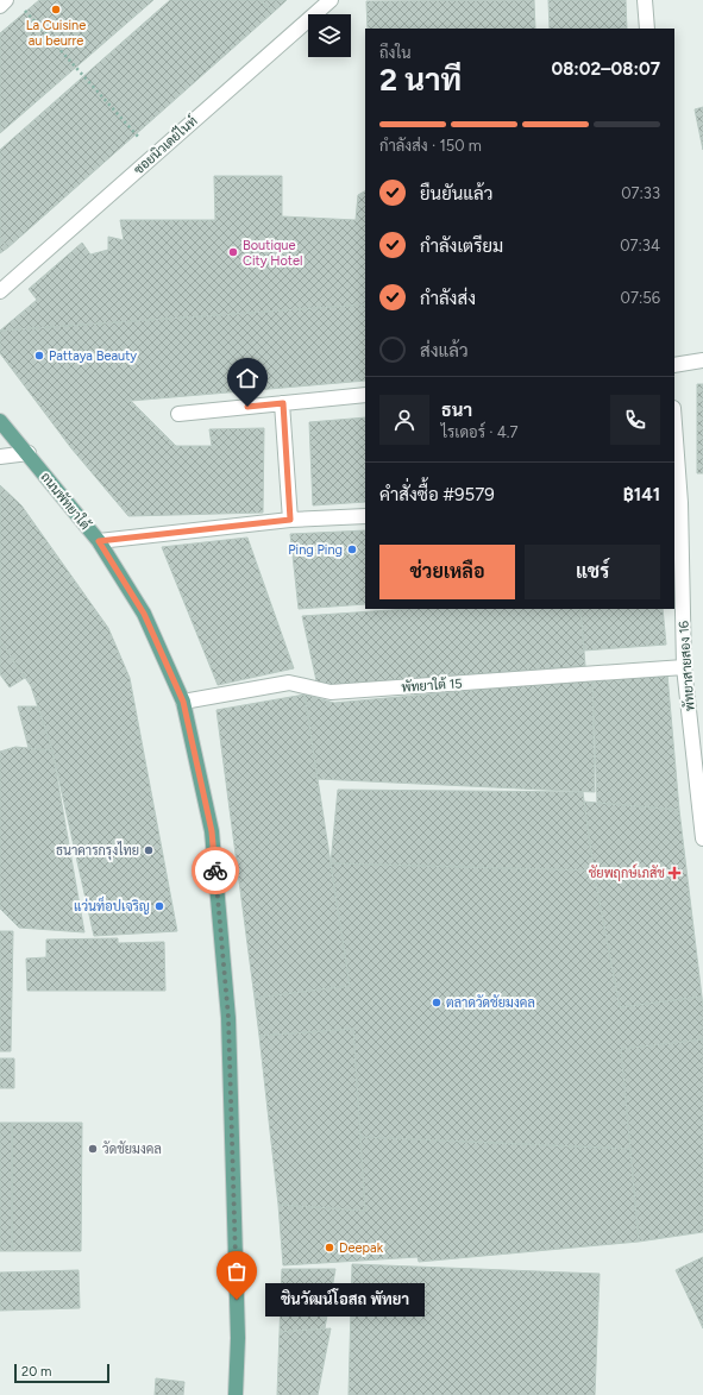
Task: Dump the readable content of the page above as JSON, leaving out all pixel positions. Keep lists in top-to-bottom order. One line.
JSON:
{"streets":{"main road":["ถนนพัทยาใต้"],"street":["ซอยนิวเดย์ไนท์","พัทยาสายสอง 16","พัทยาใต้ 15"]},"crossings":[["ถนนพัทยาใต้","พัทยาใต้ 15"],["พัทยาสายสอง 16","พัทยาใต้ 15"]],"places":{"other":["La Cuisine au beurre","Boutique City Hotel","Pattaya Beauty","Ping Ping","ธนาคารกรุงไทย","แว่นท็อปเจริญ","ตลาดวัดชัยมงคล","วัดชัยมงคล","Deepak","ชินวัฒน์โอสถ พัทยา"],"health":["ชัยพฤกษ์เภสัช"]},"scale_bar":"20 m","page":{"heading":["2 นาที","ถึงใน","08:02–08:07"],"panel":["ธนา","ไรเดอร์ · 4.7","คำสั่งซื้อ #9579","฿141"],"bar":"กำลังส่ง · 150 m","list":[["ยืนยันแล้ว","07:33"],["กำลังเตรียม","07:34"],["กำลังส่ง","07:56"],"ส่งแล้ว"],"buttons":["ช่วยเหลือ","แชร์"],"bubble":"ชินวัฒน์โอสถ พัทยา","scale":"20 m"}}
